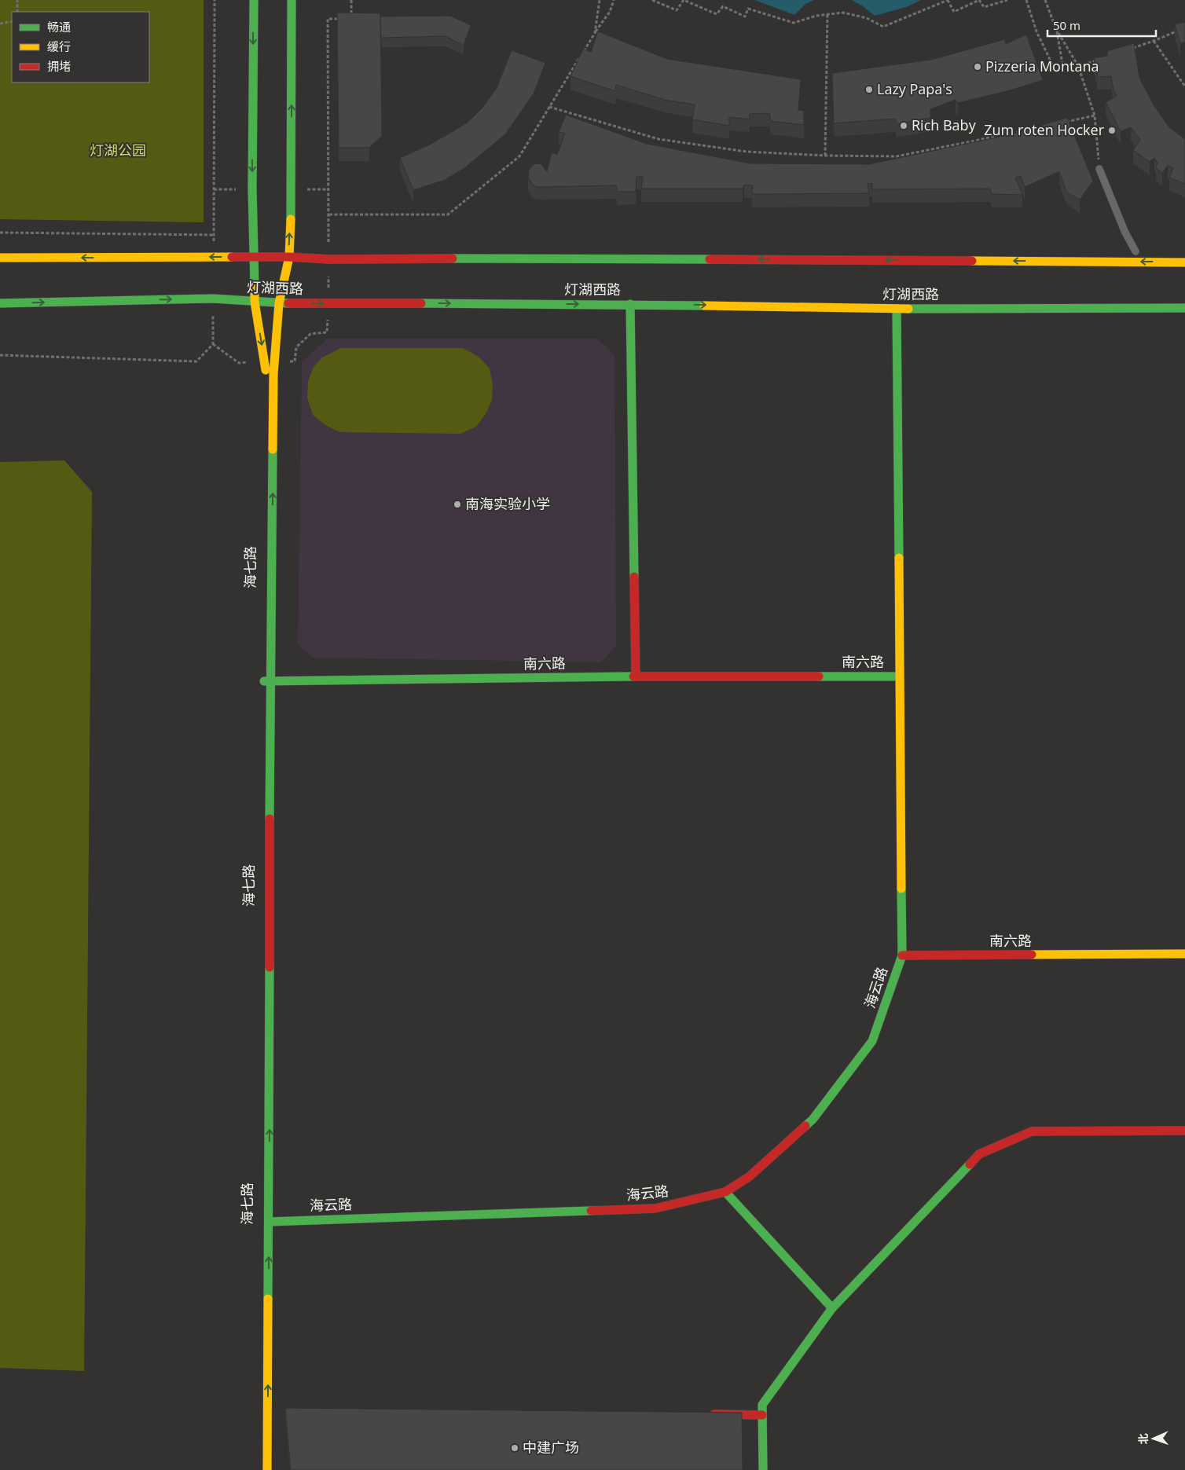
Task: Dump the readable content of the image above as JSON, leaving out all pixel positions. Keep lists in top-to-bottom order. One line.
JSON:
{"streets":{"main road":["灯湖西路","海七路","南六路","海云路"]},"crossings":[["灯湖西路","海七路"],["海七路","南六路"],["海七路","海云路"],["南六路","海云路"]],"parks":["灯湖公园"],"places":["Pizzeria Montana","Lazy Papa's","Rich Baby","Zum roten Hocker","南海实验小学","中建广场"],"legend":["畅通","缓行","拥堵"],"scale_bar":"50 m","north":"left"}
